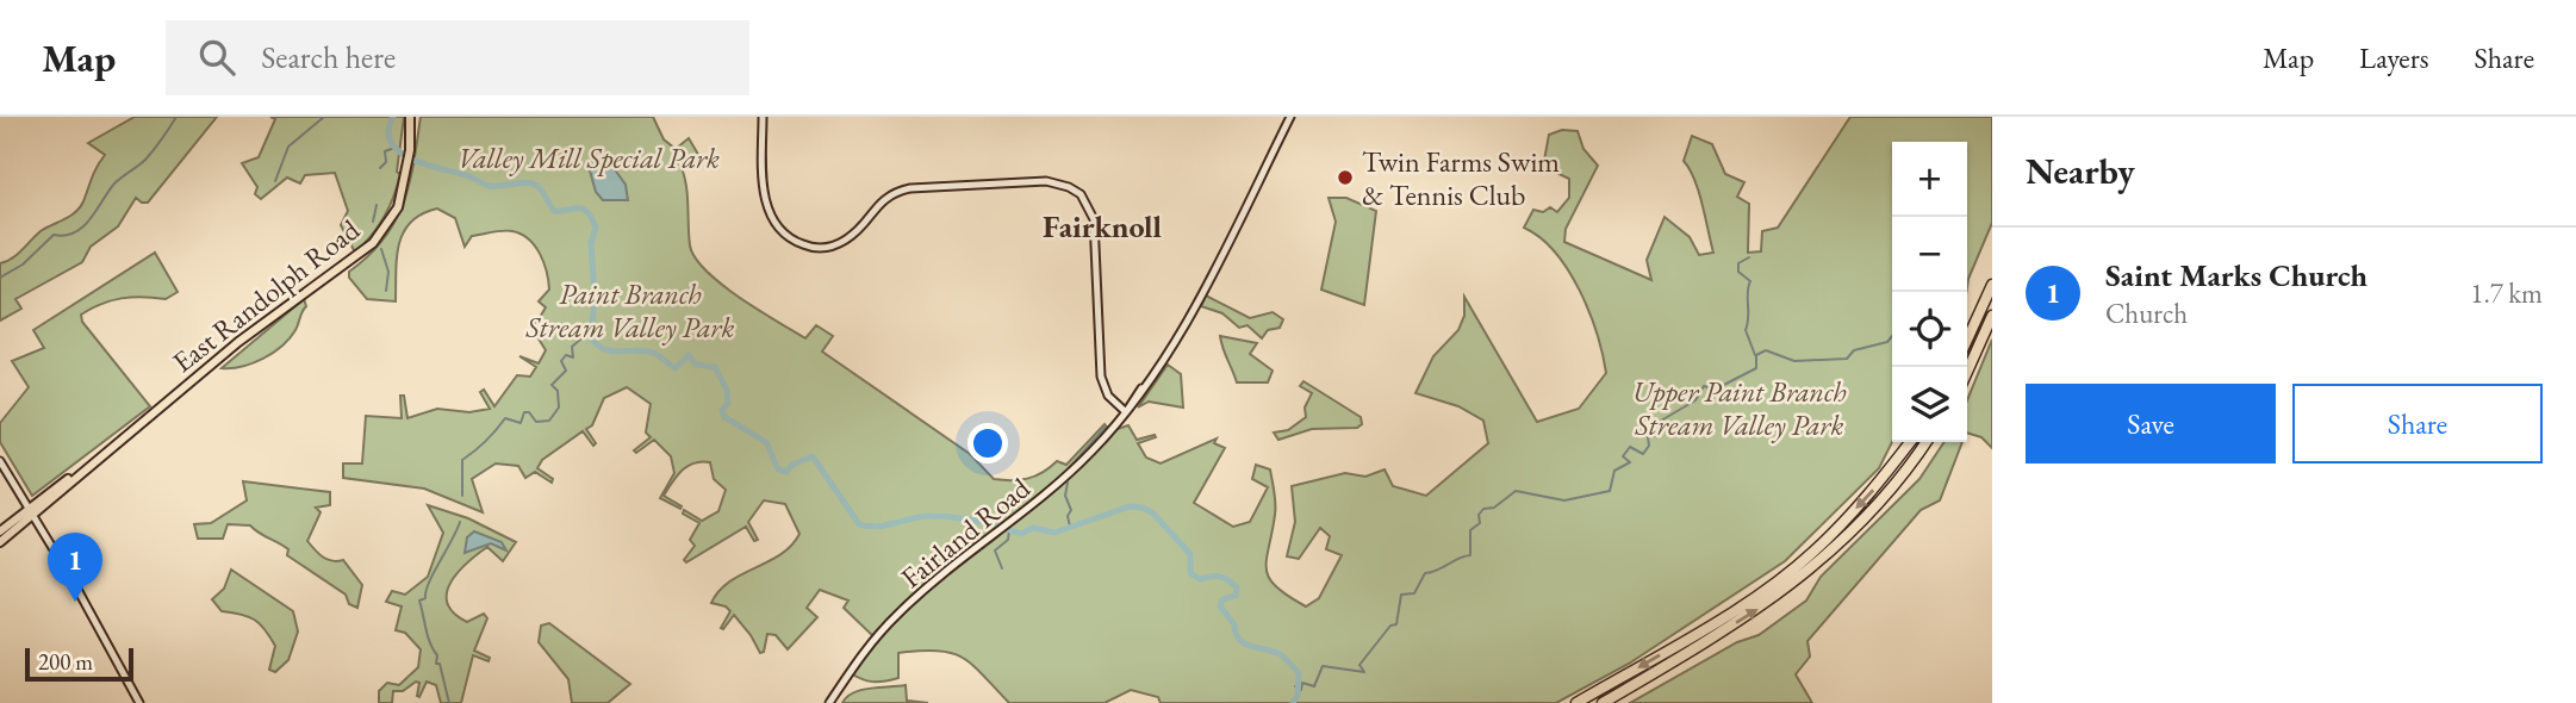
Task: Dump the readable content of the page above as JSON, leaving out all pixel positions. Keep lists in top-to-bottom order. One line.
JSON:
{"streets":{"main road":["East Randolph Road","Fairland Road"]},"districts":["Fairknoll"],"parks":["Valley Mill Special Park","Paint Branch Stream Valley Park","Upper Paint Branch Stream Valley Park"],"places":["Twin Farms Swim & Tennis Club"],"scale_bar":"200 m","page":{"header":"Map","search":"Search here","nav":["Map","Layers","Share"],"heading":"Nearby","map_buttons":["+","−"],"list":[{"mark":"1","name":"Saint Marks Church","note":"Church","value":"1.7 km"}],"buttons":["Save","Share"],"pins":"1","scale":"200 m"}}
